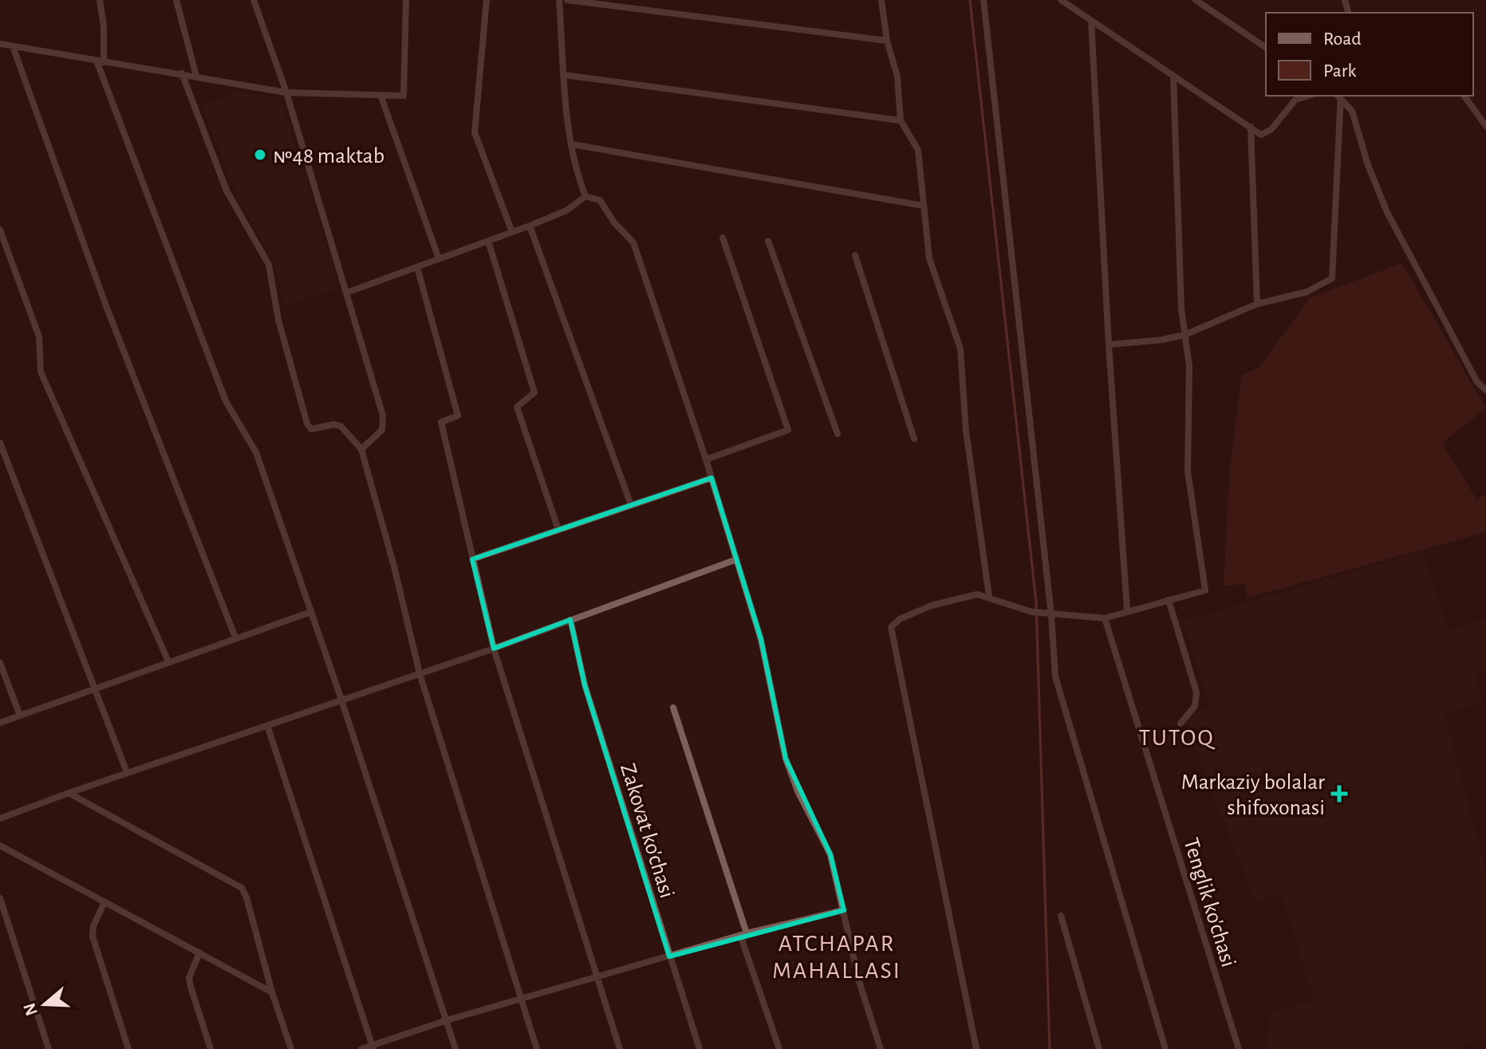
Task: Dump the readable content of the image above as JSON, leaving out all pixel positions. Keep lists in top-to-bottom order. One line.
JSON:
{"streets":{"street":["Zakovat ko'chasi","Tenglik ko'chasi"]},"districts":["TUTOQ","ATCHAPAR MAHALLASI"],"places":{"other":["№48 maktab"],"health":["Markaziy bolalar shifoxonasi"]},"legend":["Road","Park"],"north":"left"}
